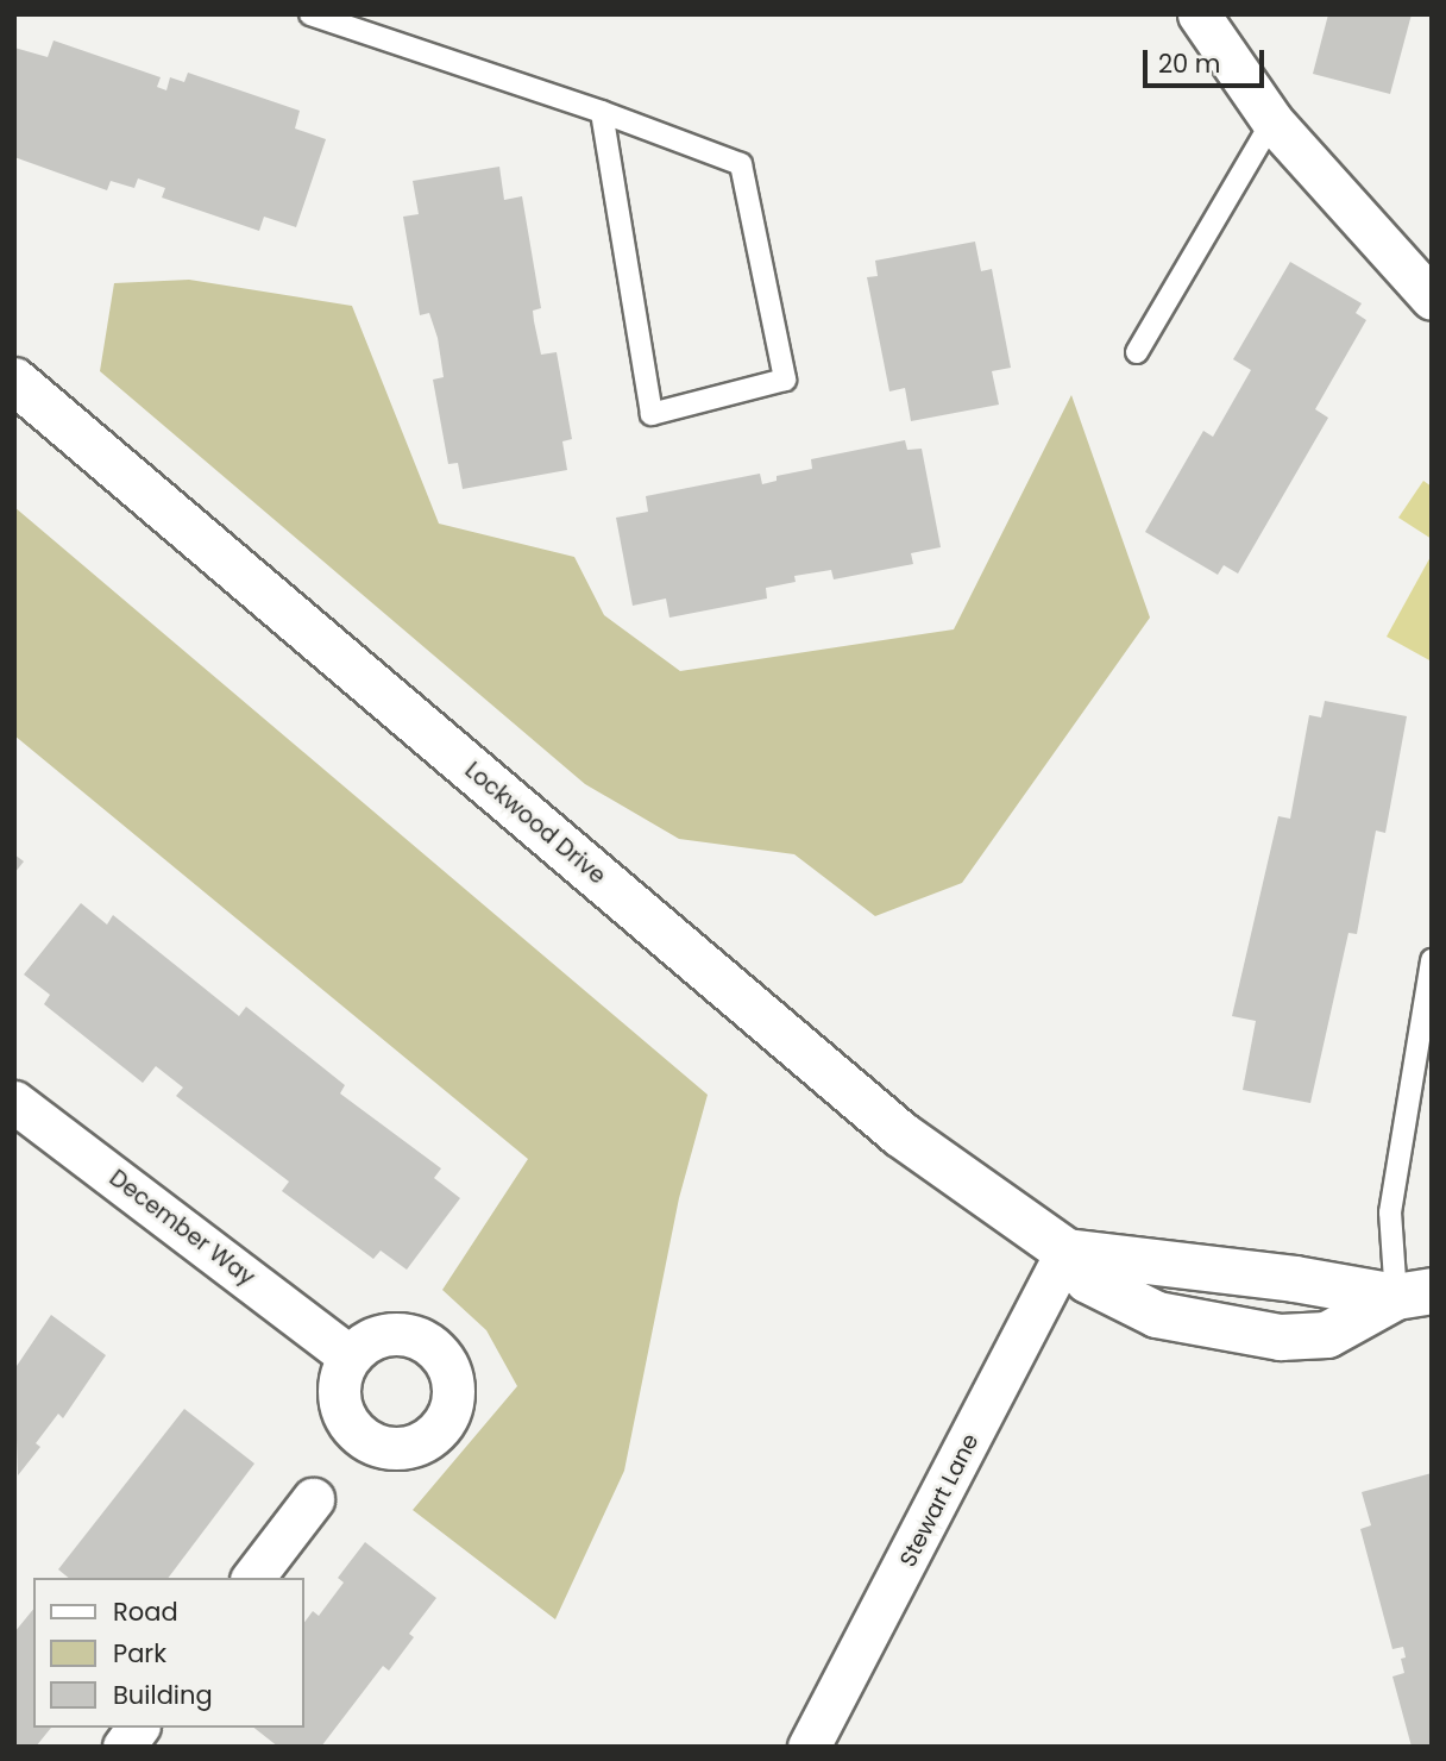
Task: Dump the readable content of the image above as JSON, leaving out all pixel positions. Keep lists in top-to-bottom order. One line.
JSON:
{"streets":{"street":["Lockwood Drive","December Way","Stewart Lane"]},"crossings":[["Lockwood Drive","Stewart Lane"]],"legend":["Road","Park","Building"],"scale_bar":"20 m"}
